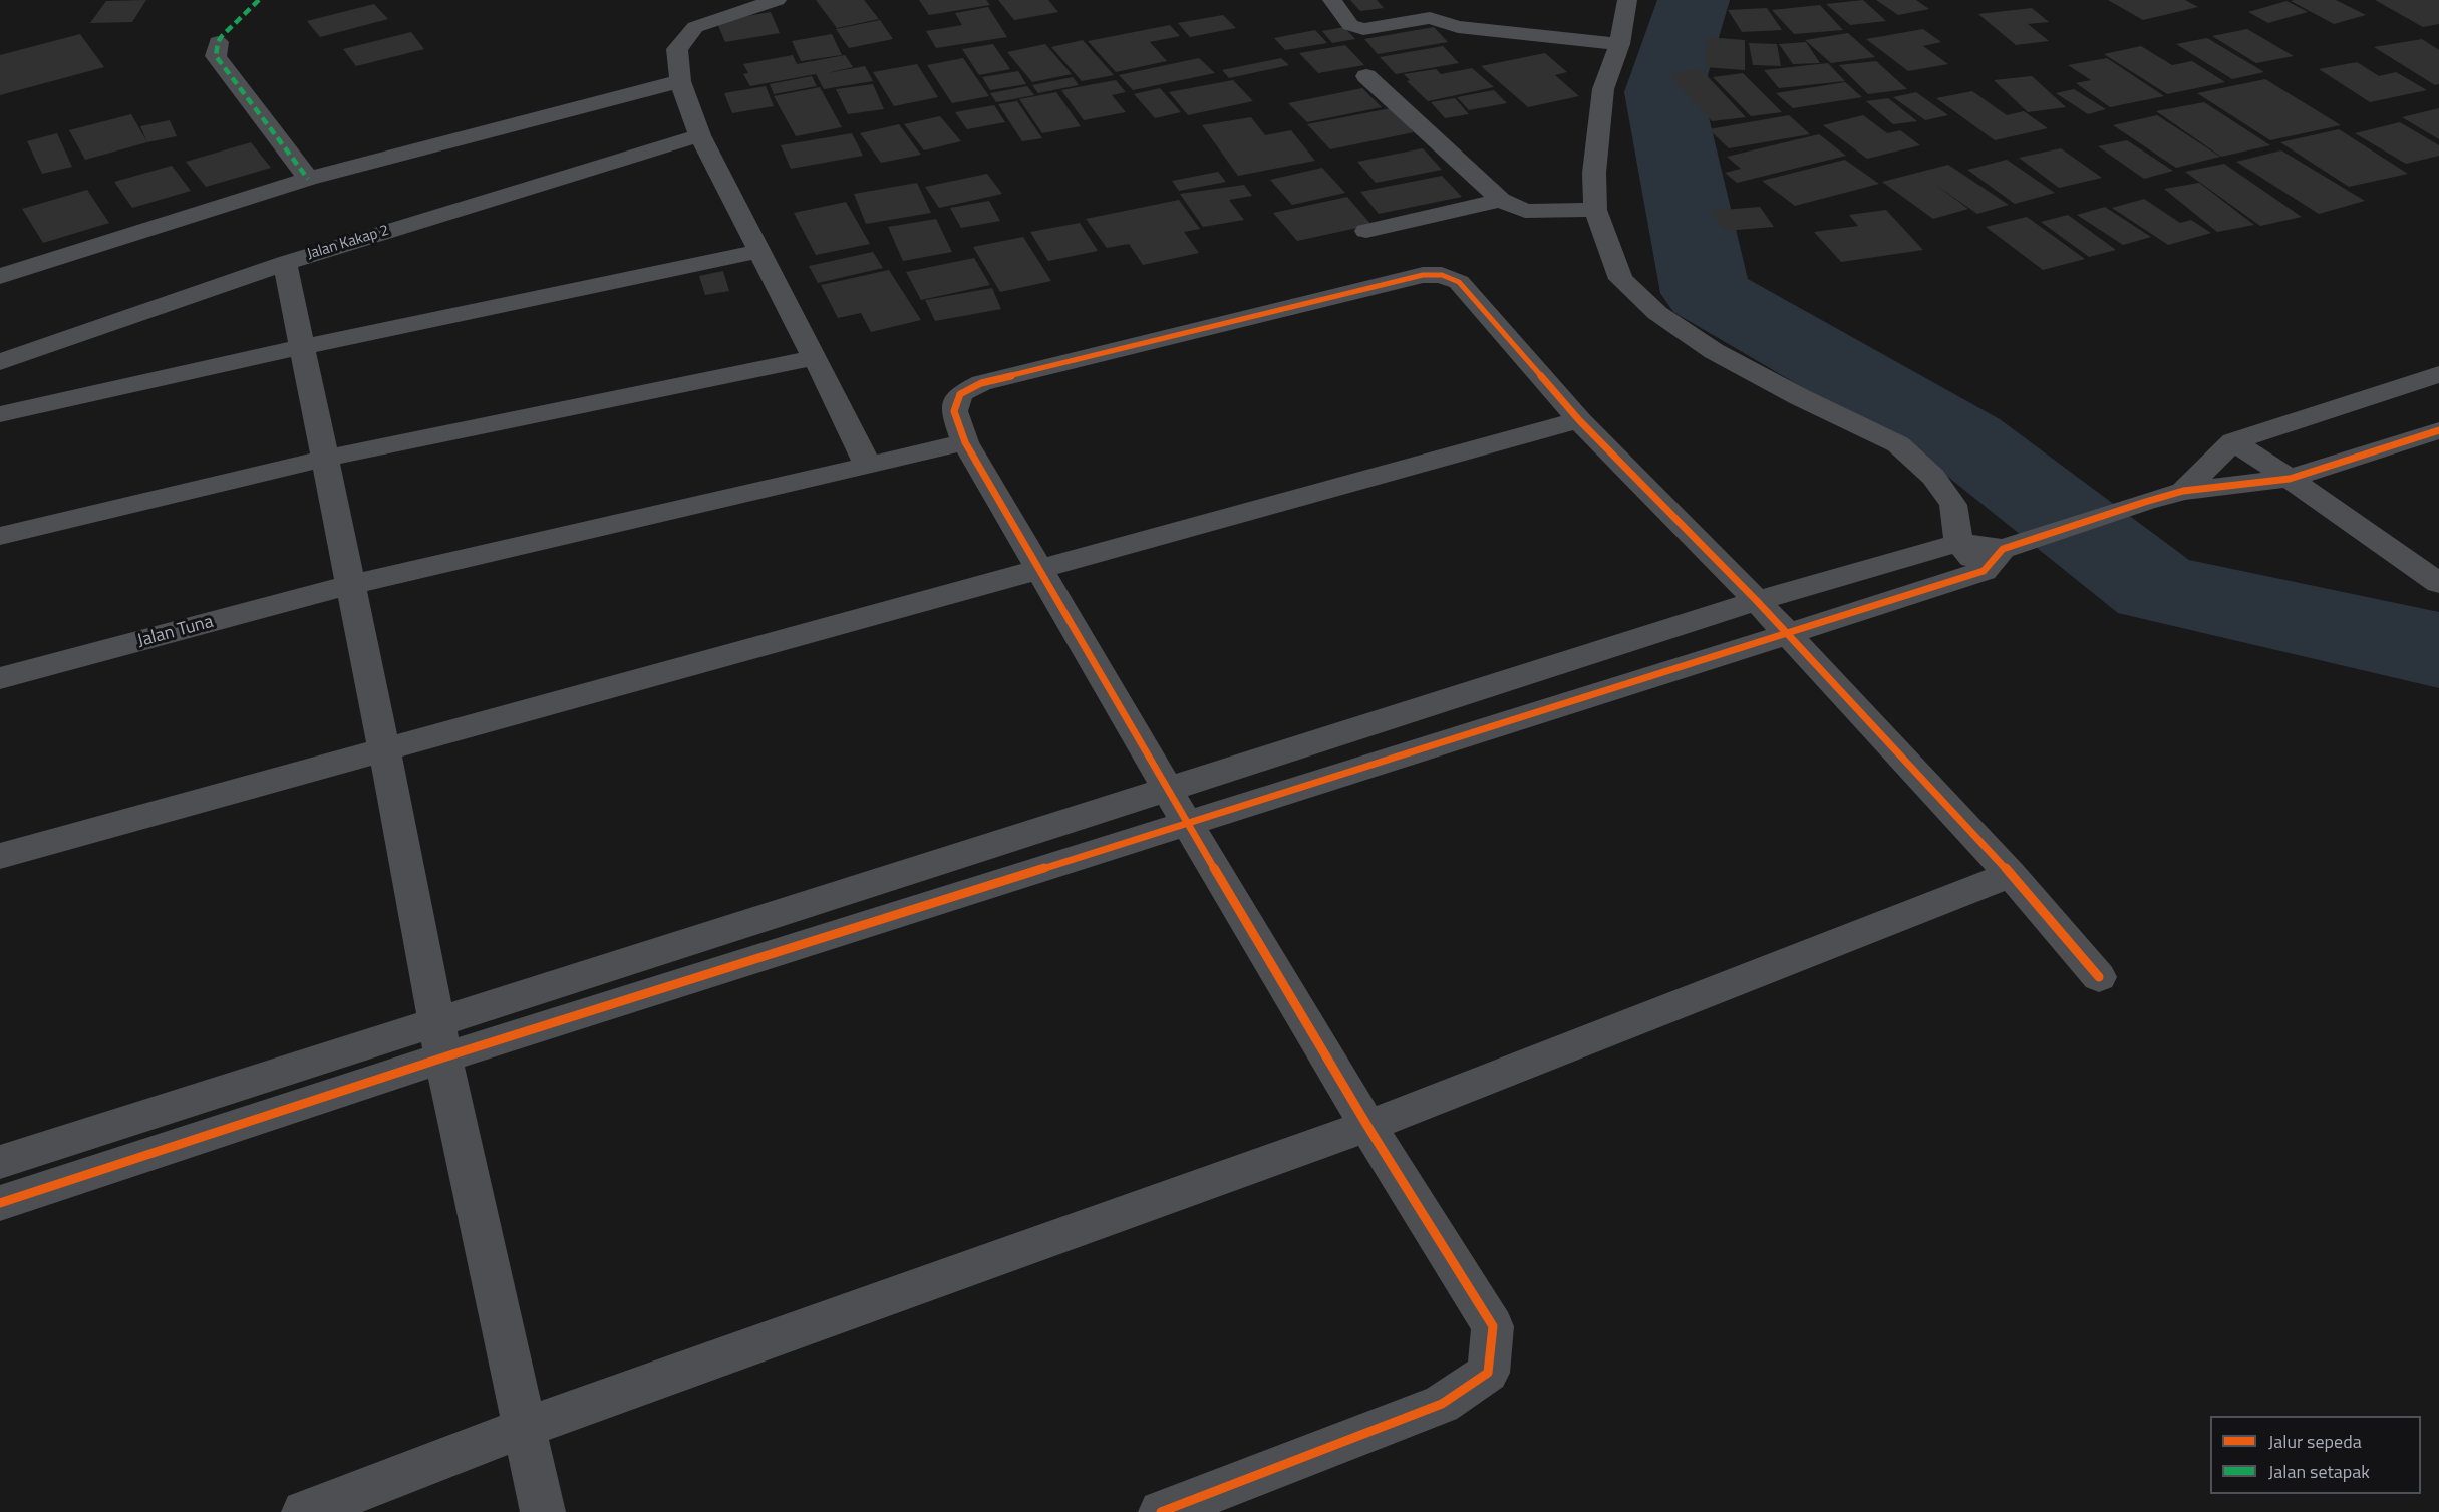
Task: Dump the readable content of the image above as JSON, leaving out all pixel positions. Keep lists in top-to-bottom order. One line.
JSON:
{"streets":{"street":["Jalan Kakap 2","Jalan Tuna"]},"legend":["Jalur sepeda","Jalan setapak"]}
